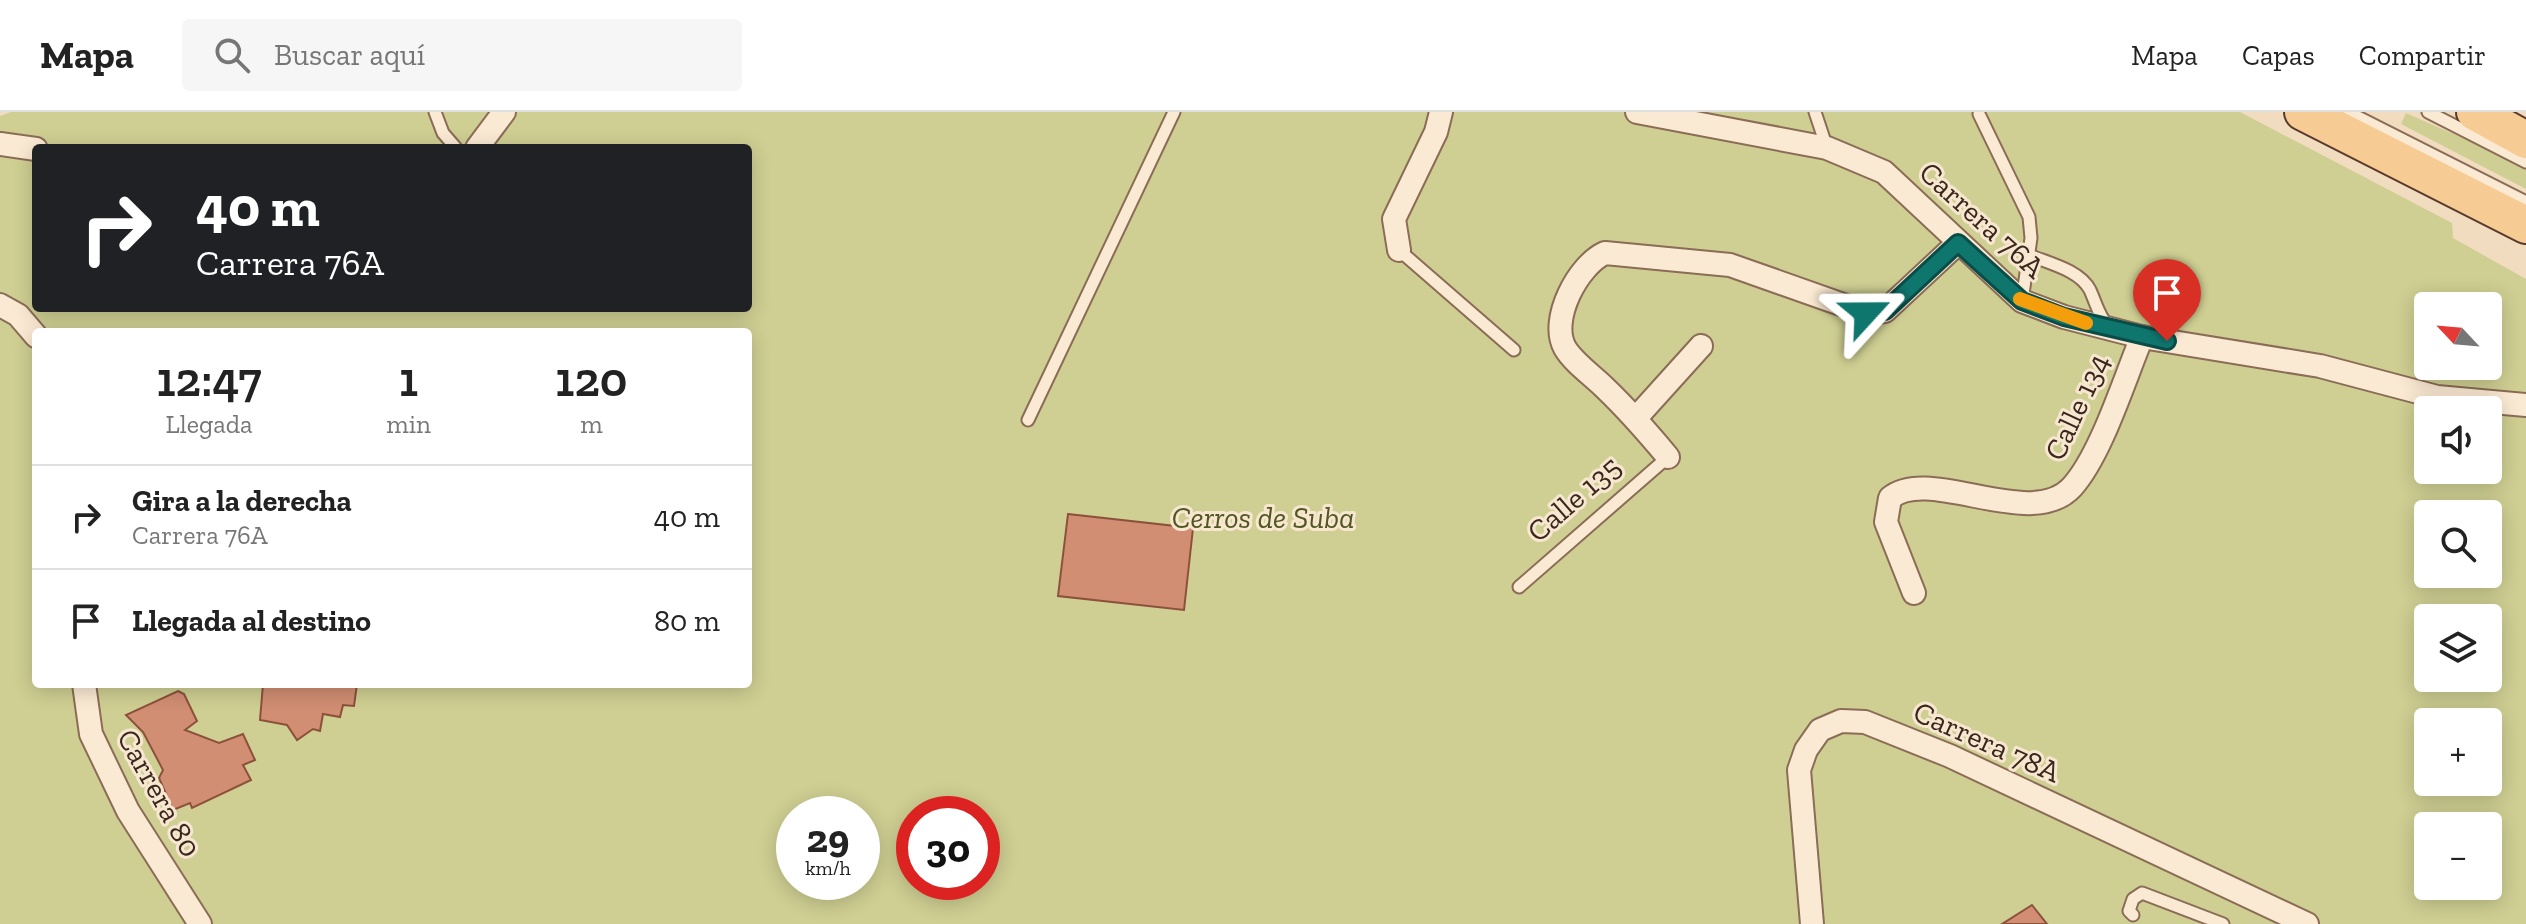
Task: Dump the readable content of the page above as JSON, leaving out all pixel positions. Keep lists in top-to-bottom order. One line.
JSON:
{"streets":{"street":["Carrera 76A","Calle 134","Carrera 78A","Carrera 80"],"lane":["Calle 135"]},"crossings":[["Carrera 76A","Calle 134"]],"parks":["Cerros de Suba"],"north":"top left","page":{"header":"Mapa","search":"Buscar aquí","nav":["Mapa","Capas","Compartir"],"turn":["40 m","Carrera 76A"],"map_buttons":["+","−"],"eta":["12:47","Llegada","1","min","120","m"],"list":[{"name":"Gira a la derecha","note":"Carrera 76A","value":"40 m"},{"name":"Llegada al destino","value":"80 m"}],"speed":"29 km/h","limit":"30"}}
